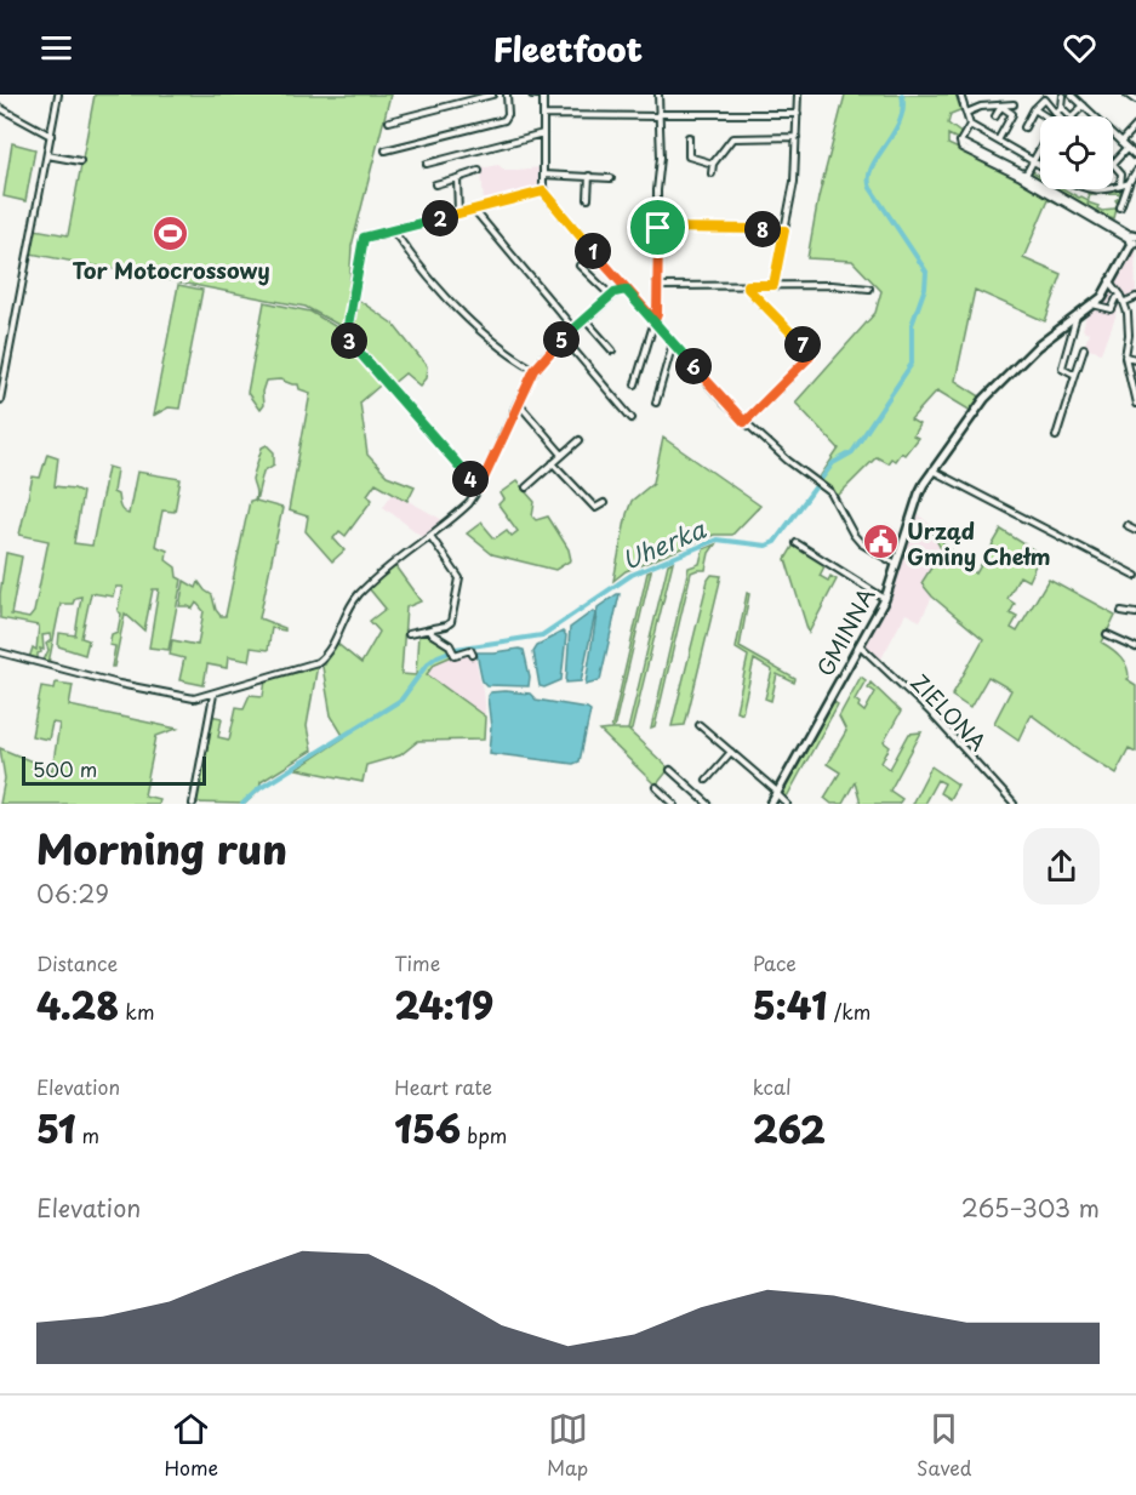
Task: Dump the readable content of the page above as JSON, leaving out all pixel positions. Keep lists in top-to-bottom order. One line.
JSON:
{"streets":{"main road":["GMINNA"],"street":["ZIELONA"]},"crossings":[["GMINNA","ZIELONA"]],"water":["Uherka"],"places":{"sports":["Tor Motocrossowy"],"public building":["Urząd Gminy Chełm"]},"scale_bar":"500 m","page":{"header":"Fleetfoot","pins":["2","8","1","5","3","7","6","4"],"scale":"500 m","heading":["Morning run","06:29"],"stats":[["Distance","4.28 km"],["Time","24:19"],["Pace","5:41 /km"],["Elevation","51 m"],["Heart rate","156 bpm"],["kcal","262"]],"chart":["Elevation","265–303 m"],"tabs":["Home","Map","Saved"]}}
